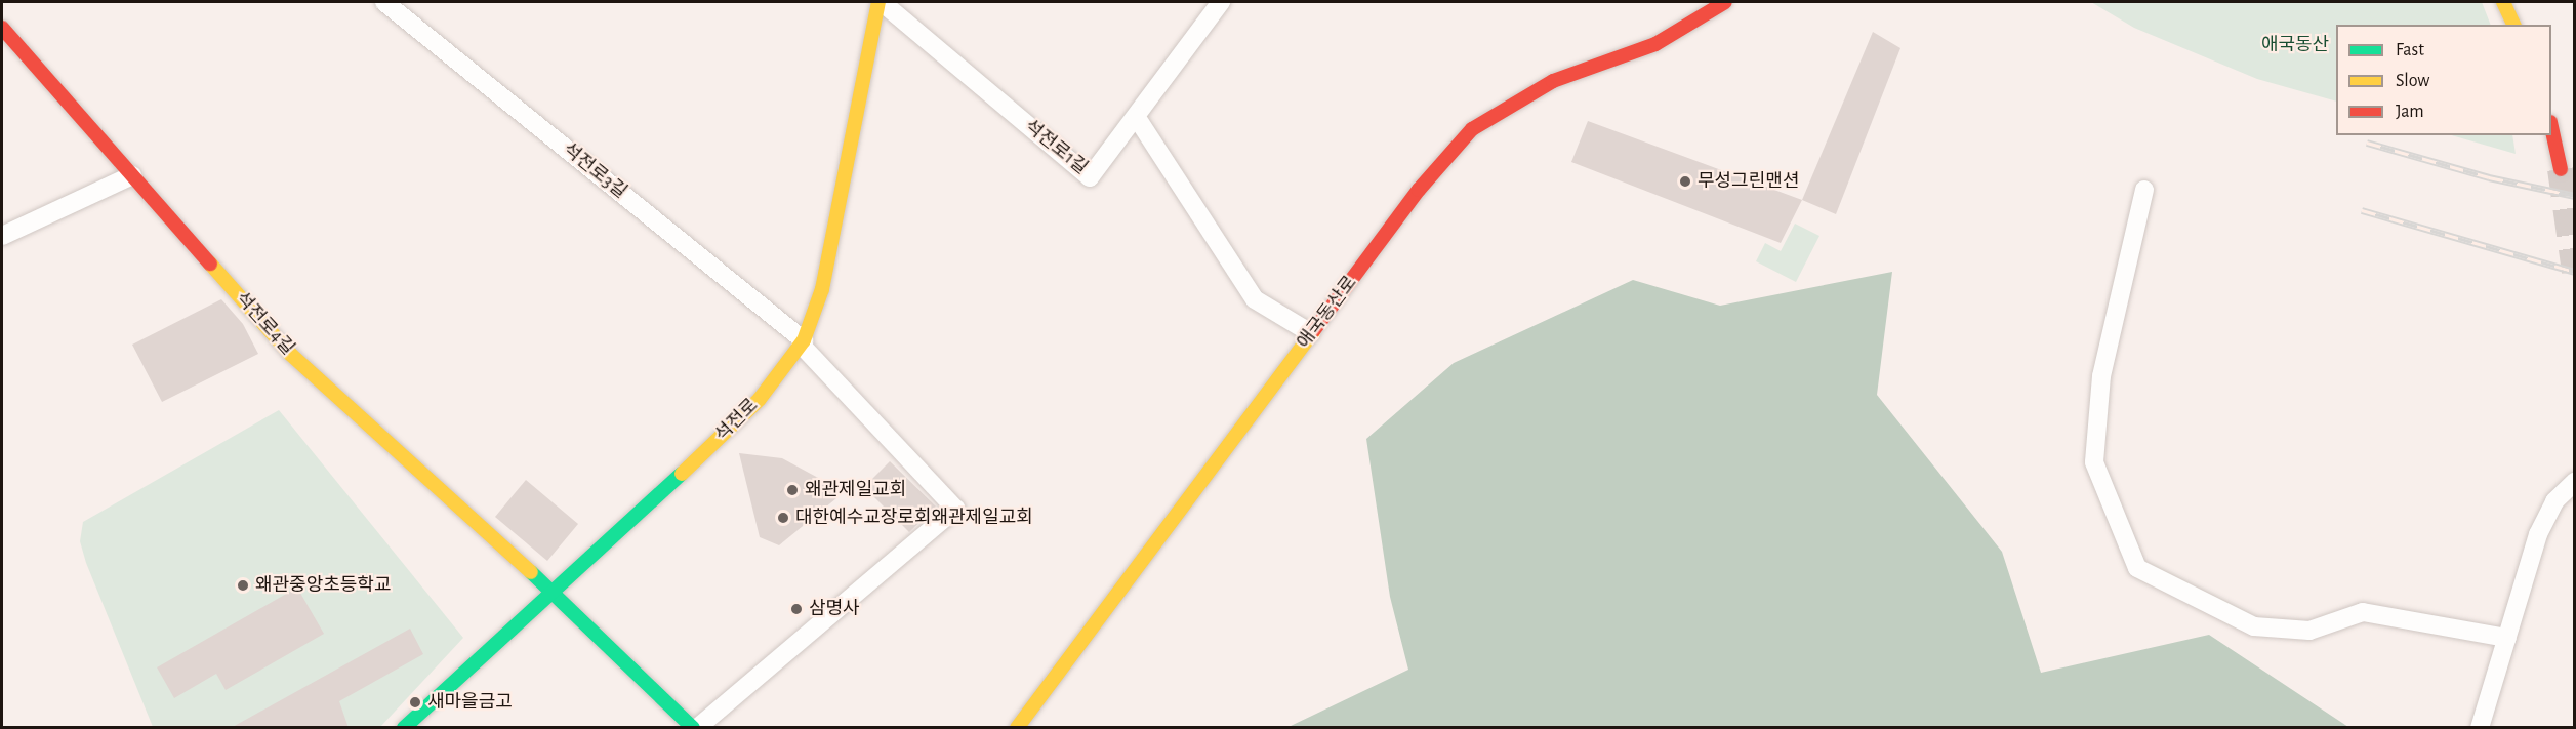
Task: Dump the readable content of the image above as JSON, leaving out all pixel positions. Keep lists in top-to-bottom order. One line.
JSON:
{"streets":{"street":["석전로1길","석전로3길","애국동산로","석전로4길","석전로"]},"crossings":[["석전로1길","석전로"],["석전로3길","석전로4길"],["석전로3길","석전로"],["석전로4길","석전로"]],"parks":["애국동산"],"places":["무성그린맨션","왜관제일교회","대한예수교장로회왜관제일교회","왜관중앙초등학교","삼명사","새마을금고"],"legend":["Fast","Slow","Jam"]}
